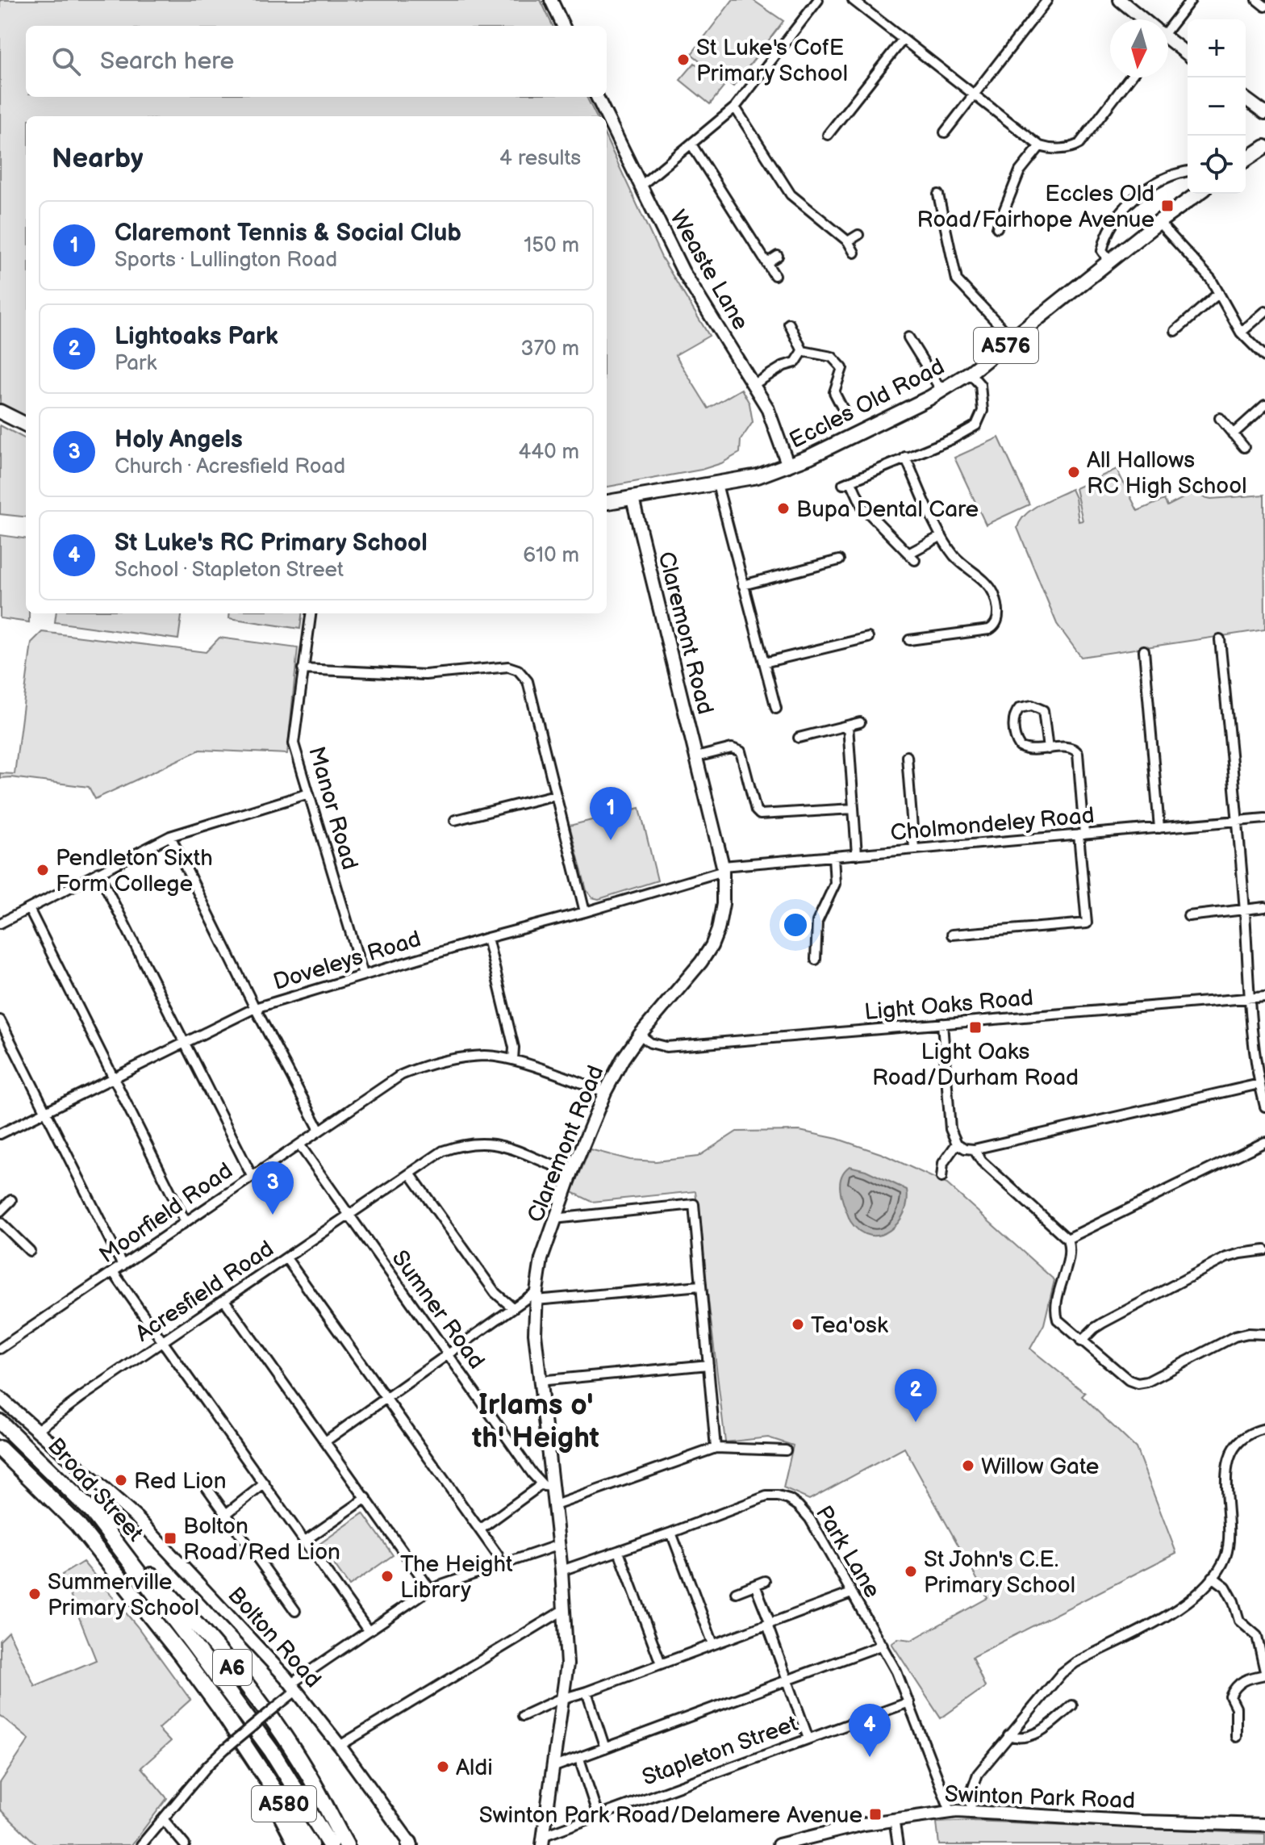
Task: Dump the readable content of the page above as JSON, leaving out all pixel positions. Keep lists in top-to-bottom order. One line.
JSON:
{"streets":{"highway":["Broad Street","A6","A580"],"main road":["Weaste Lane","A576","Eccles Old Road","Claremont Road","Bolton Road","Swinton Park Road"],"street":["Manor Road","Cholmondeley Road","Doveleys Road","Light Oaks Road","Moorfield Road","Acresfield Road","Sumner Road","Park Lane","Stapleton Street"]},"crossings":[["Weaste Lane","Eccles Old Road"],["Eccles Old Road","Claremont Road"],["Claremont Road","Cholmondeley Road"],["Claremont Road","Doveleys Road"],["Claremont Road","Light Oaks Road"],["Claremont Road","Moorfield Road"],["Claremont Road","Acresfield Road"],["Claremont Road","Park Lane"],["Claremont Road","Stapleton Street"],["Manor Road","Doveleys Road"],["Cholmondeley Road","Doveleys Road"],["Moorfield Road","Sumner Road"],["Acresfield Road","Sumner Road"],["Acresfield Road","Bolton Road"],["Broad Street","A6"],["Park Lane","Stapleton Street"],["Park Lane","Swinton Park Road"]],"districts":["Irlams o' th' Height"],"places":{"other":["St Luke's CofE Primary School","All Hallows RC High School","Bupa Dental Care","Pendleton Sixth Form College","Tea'osk","Willow Gate","Red Lion","St John's C.E. Primary School","The Height Library","Summerville Primary School","Aldi"],"transit":["Eccles Old Road/Fairhope Avenue","Light Oaks Road/Durham Road","Bolton Road/Red Lion","Swinton Park Road/Delamere Avenue"]},"north":"bottom","page":{"map_buttons":["+","−"],"search":"Search here","heading":["Nearby","4 results"],"list":[{"mark":"1","name":"Claremont Tennis & Social Club","note":"Sports · Lullington Road","value":"150 m"},{"mark":"2","name":"Lightoaks Park","note":"Park","value":"370 m"},{"mark":"3","name":"Holy Angels","note":"Church · Acresfield Road","value":"440 m"},{"mark":"4","name":"St Luke's RC Primary School","note":"School · Stapleton Street","value":"610 m"}],"pins":["1","3","2","4"]}}
